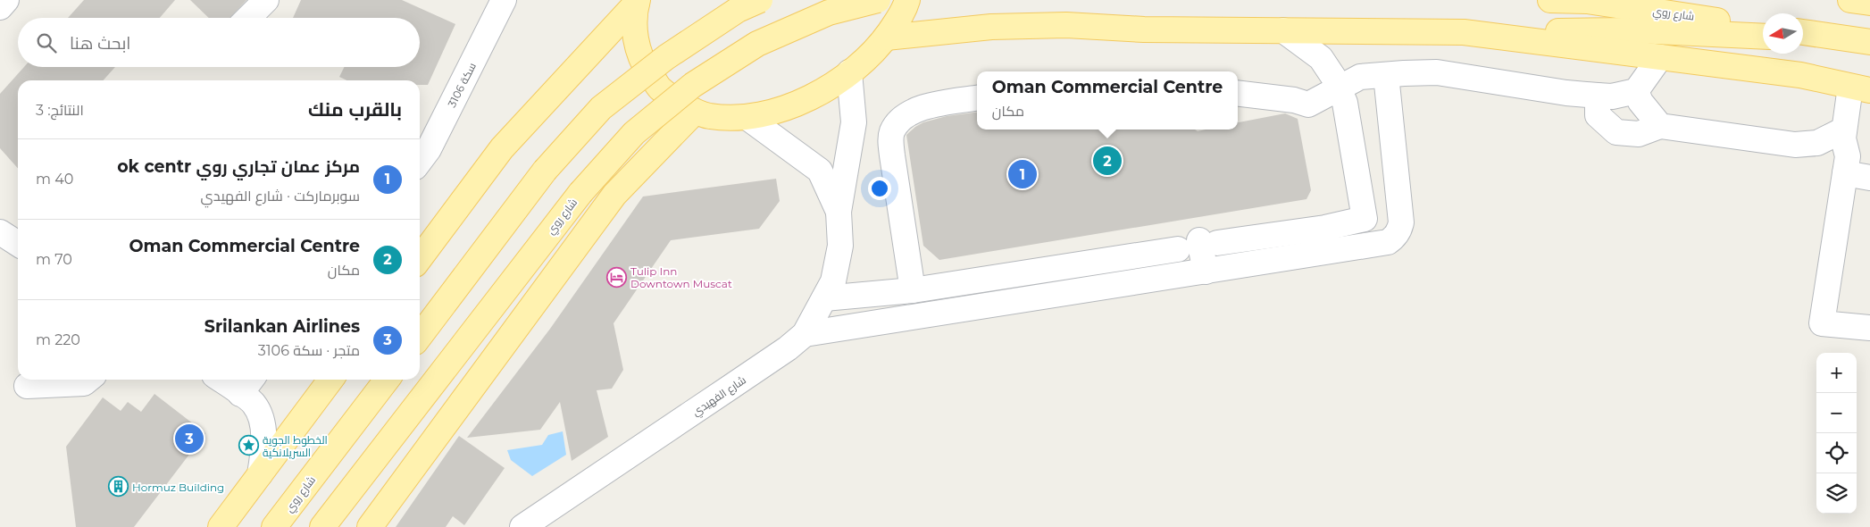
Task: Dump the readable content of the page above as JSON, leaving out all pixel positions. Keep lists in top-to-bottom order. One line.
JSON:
{"streets":{"main road":["شارع روي"],"street":["سكة 3106","شارع الفهيدي"]},"places":{"hotel":["Tulip Inn Downtown Muscat"],"place":["الخطوط الجوية السريلانكية"],"building":["Hormuz Building"]},"north":"left","page":{"search":"ابحث هنا","popup":["Oman Commercial Centre","مكان"],"heading":["بالقرب منك","النتائج: 3"],"list":[{"mark":"1","name":"مركز عمان تجاري روي ok centr","note":"سوبرماركت · شارع الفهيدي","value":"40 m"},{"mark":"2","name":"Oman Commercial Centre","note":"مكان","value":"70 m"},{"mark":"3","name":"Srilankan Airlines","note":"متجر · سكة 3106","value":"220 m"}],"pins":["2","1","3"],"map_buttons":["+","−"]}}
